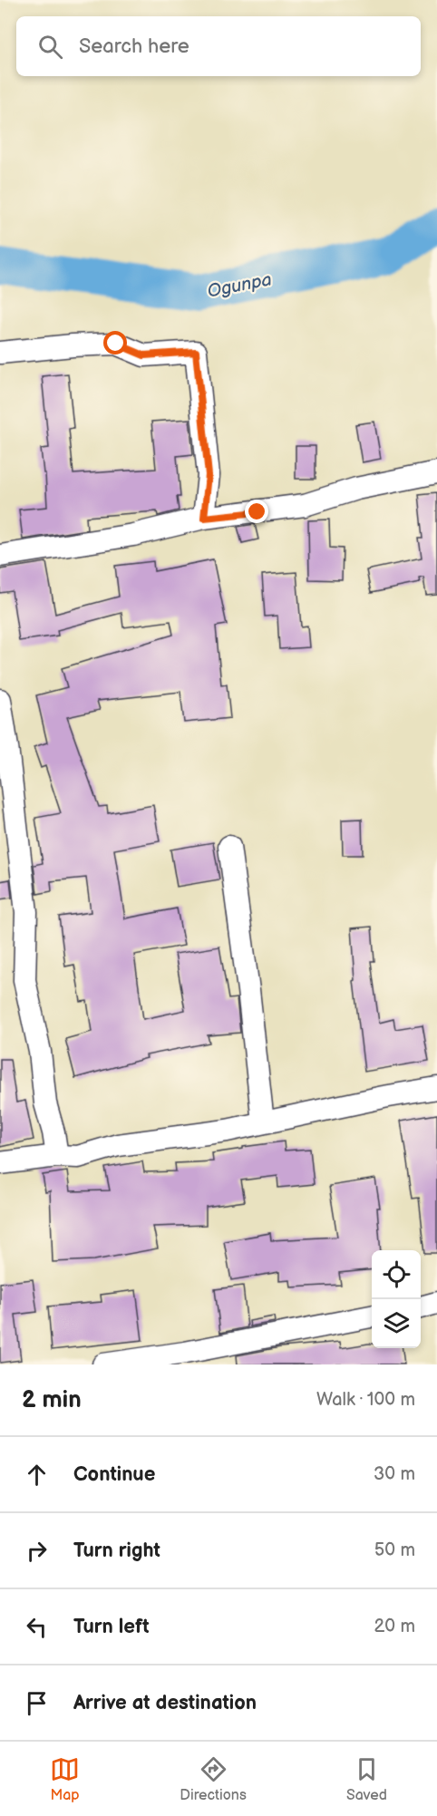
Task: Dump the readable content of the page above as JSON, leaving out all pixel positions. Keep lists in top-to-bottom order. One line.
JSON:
{"water":["Ogunpa"],"page":{"search":"Search here","heading":["2 min","Walk · 100 m"],"list":[["Continue","30 m"],["Turn right","50 m"],["Turn left","20 m"],"Arrive at destination"],"nav":["Map","Directions","Saved"]}}
